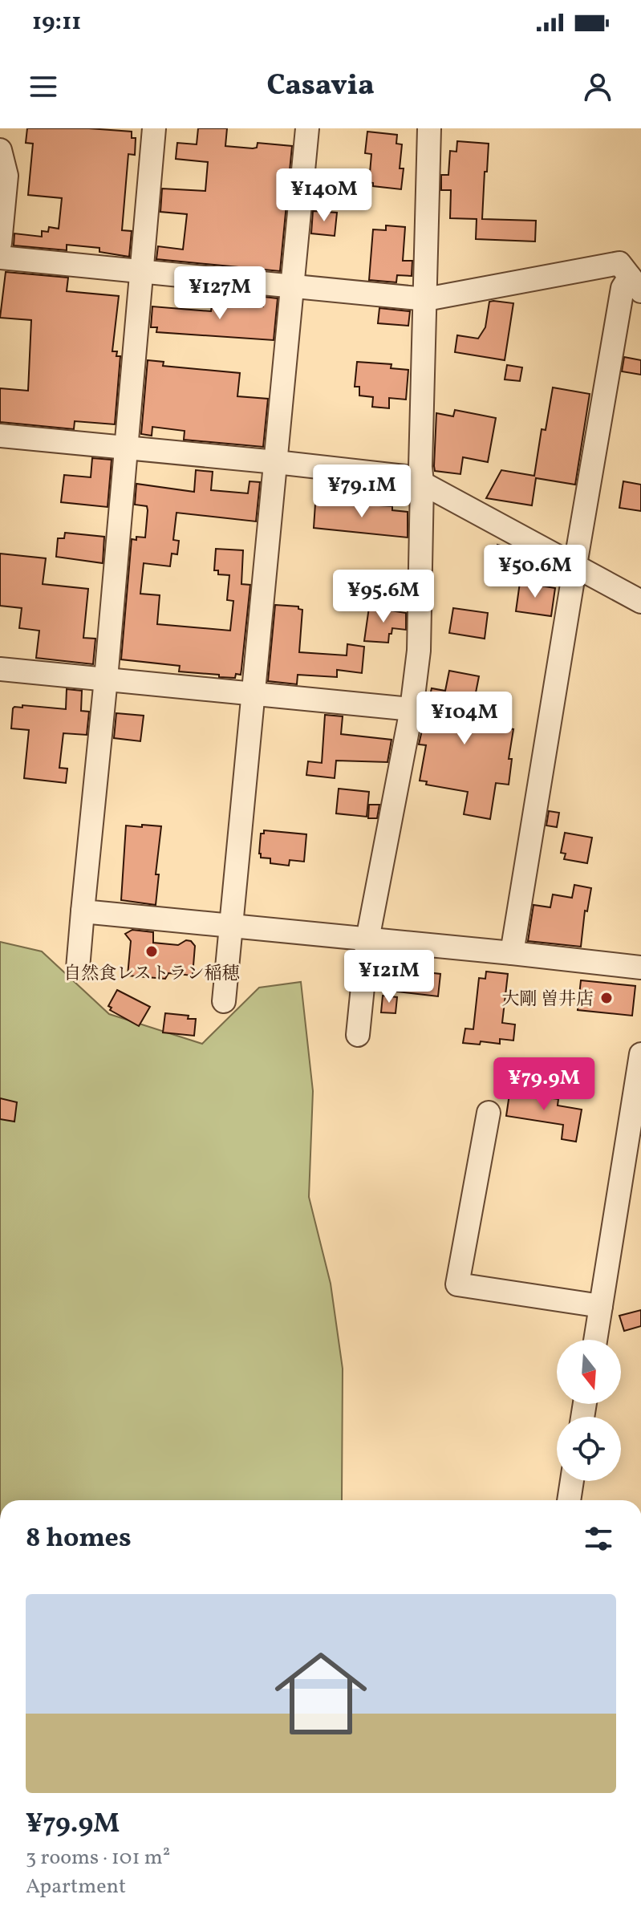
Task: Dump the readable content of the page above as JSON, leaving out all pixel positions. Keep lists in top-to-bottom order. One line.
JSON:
{"places":["自然食レストラン稲穂","大剛 曽井店"],"north":"bottom","page":{"status":"19:11","header":"Casavia","price":["¥140M","¥127M","¥79.1M","¥50.6M","¥95.6M","¥104M","¥121M","¥79.9M"],"heading":"8 homes","list":[{"name":"¥79.9M","note":"3 rooms · 101 m² · Apartment"}]}}
